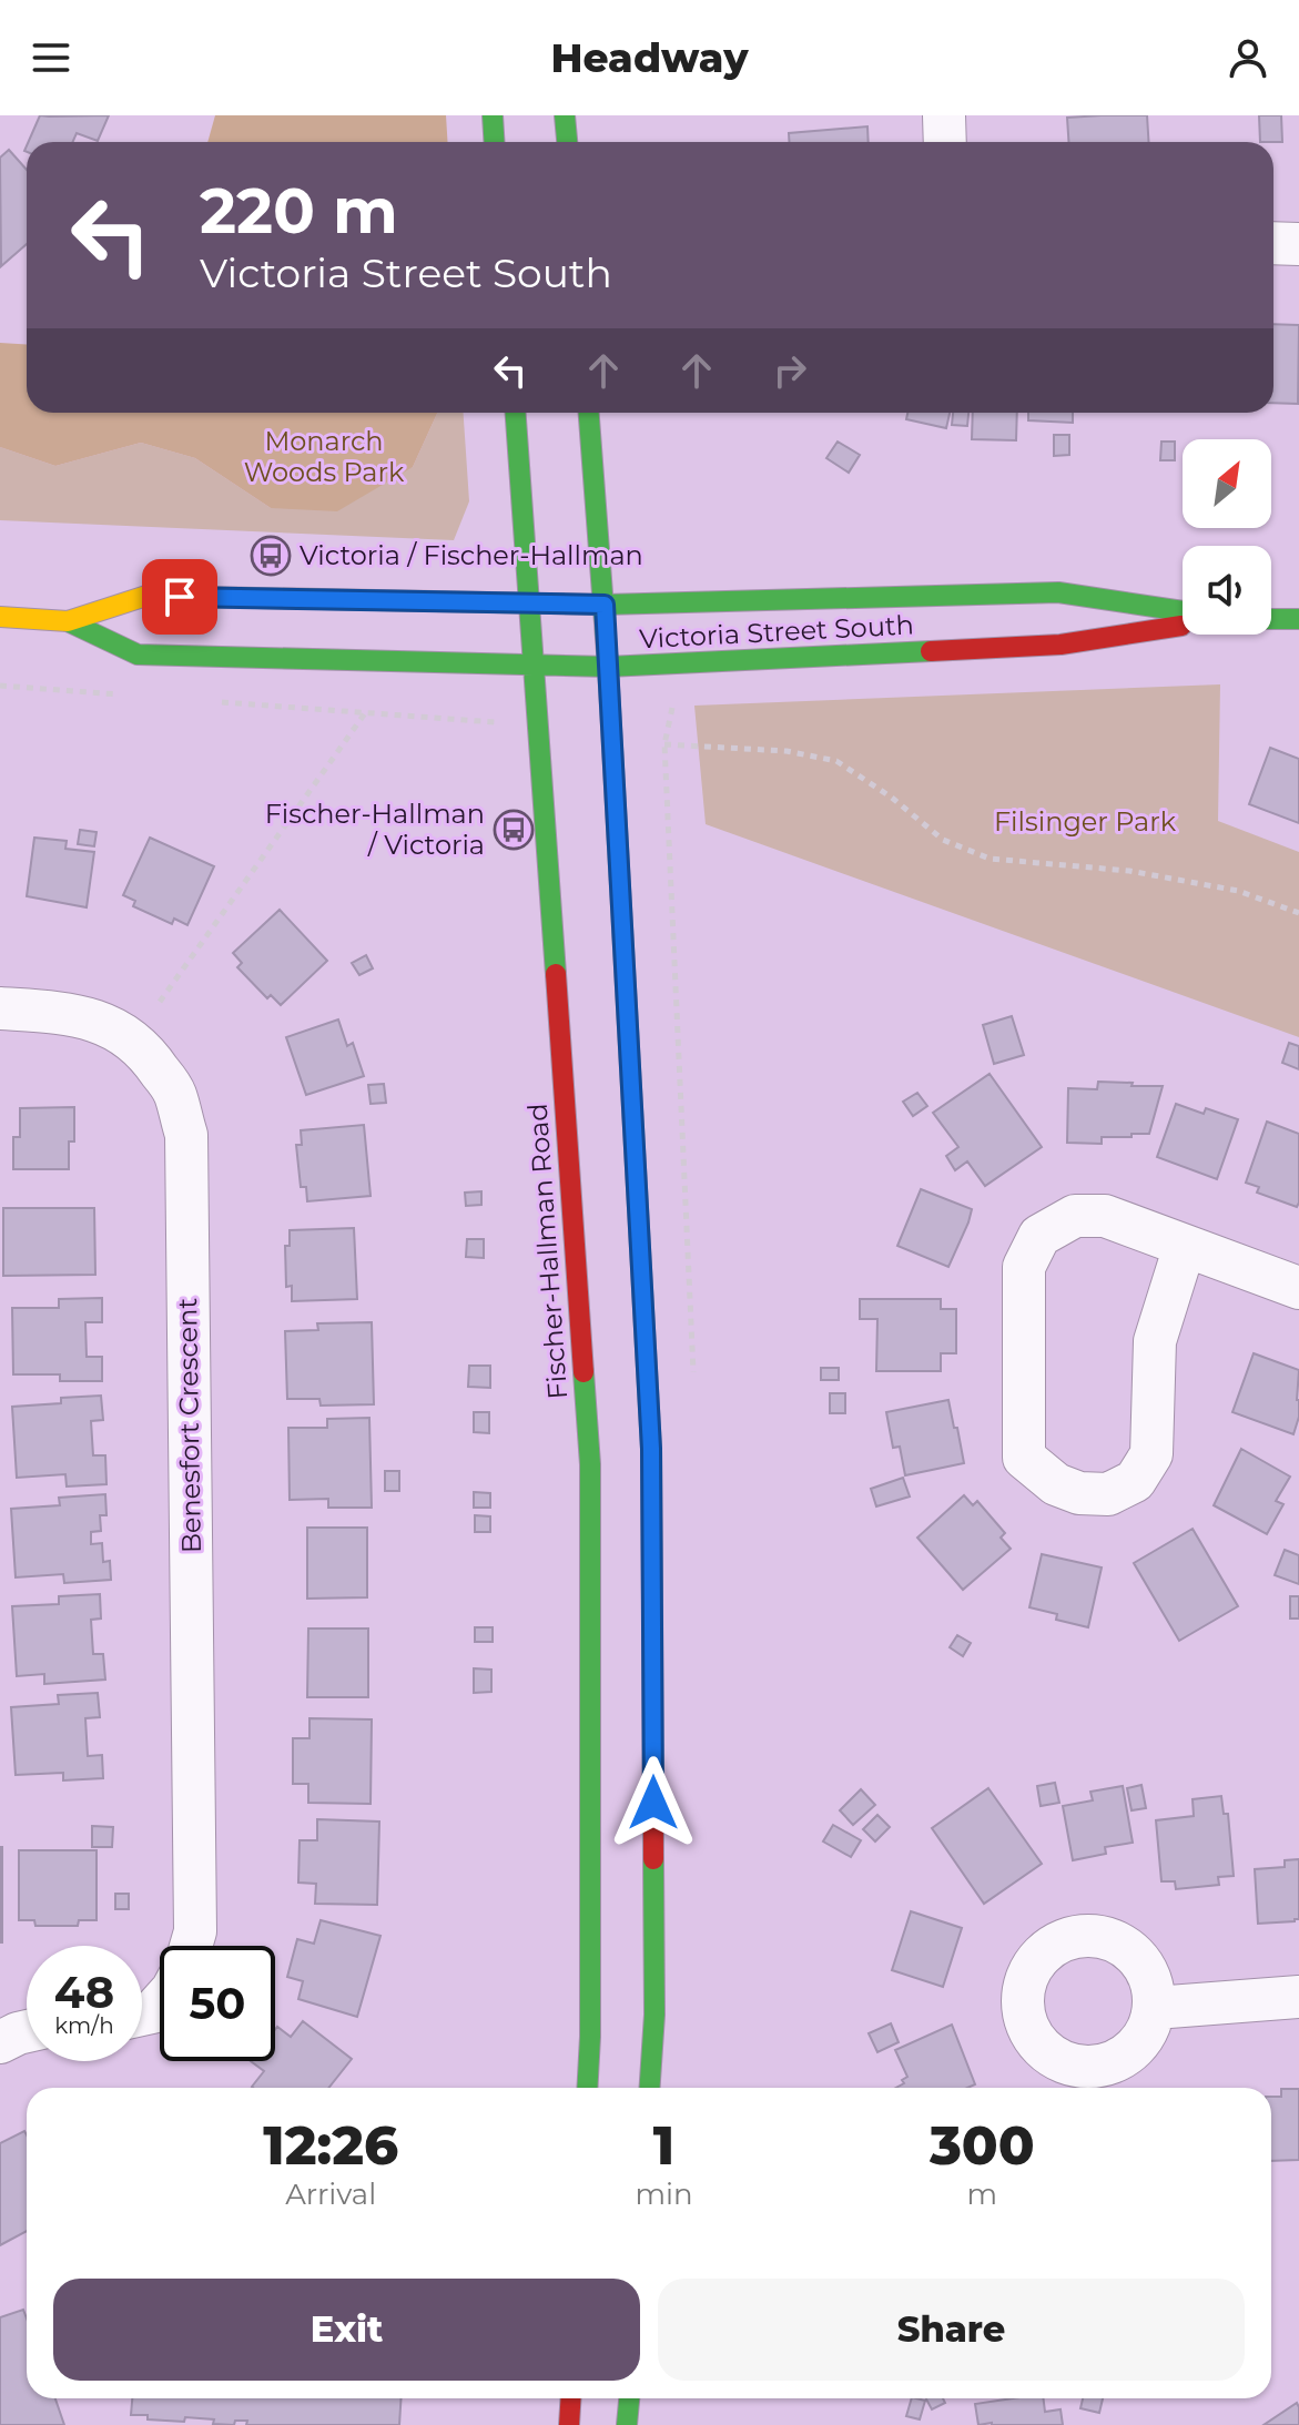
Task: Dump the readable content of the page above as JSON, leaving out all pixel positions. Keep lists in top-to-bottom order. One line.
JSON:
{"streets":{"main road":["Victoria Street South","Fischer-Hallman Road"],"street":["Benesfort Crescent"]},"crossings":[["Victoria Street South","Fischer-Hallman Road"]],"parks":["Monarch Woods Park","Filsinger Park"],"places":{"bus stop":["Victoria / Fischer-Hallman","Fischer-Hallman / Victoria"]},"north":"top right","page":{"header":"Headway","turn":["220 m","Victoria Street South"],"speed":"48 km/h","limit":"50","eta":["12:26","Arrival","1","min","300","m"],"buttons":["Exit","Share"]}}
